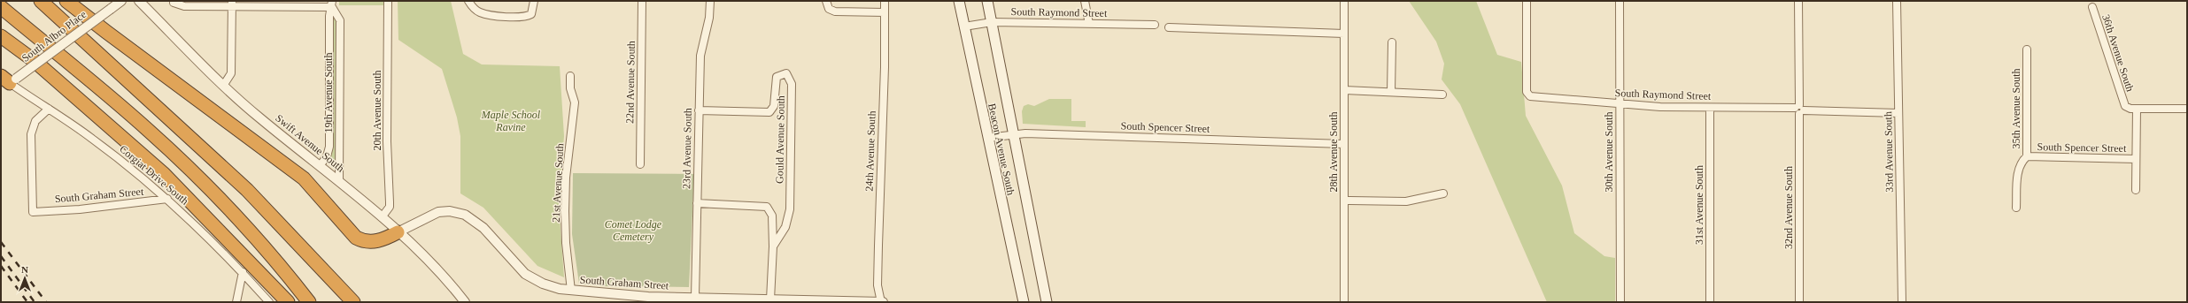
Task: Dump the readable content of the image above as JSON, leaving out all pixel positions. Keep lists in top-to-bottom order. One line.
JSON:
{"streets":{"main road":["Beacon Avenue South"],"street":["South Raymond Street","South Albro Place","36th Avenue South","22nd Avenue South","19th Avenue South","35th Avenue South","20th Avenue South","South Spencer Street","Gould Avenue South","Swift Avenue South","23rd Avenue South","24th Avenue South","28th Avenue South","30th Avenue South","33rd Avenue South","Corgiat Drive South","21st Avenue South","South Graham Street","31st Avenue South","32nd Avenue South"]},"crossings":[["South Raymond Street","Beacon Avenue South"],["South Raymond Street","30th Avenue South"],["South Raymond Street","33rd Avenue South"],["South Raymond Street","31st Avenue South"],["South Raymond Street","32nd Avenue South"],["South Albro Place","Corgiat Drive South"],["19th Avenue South","Swift Avenue South"],["35th Avenue South","South Spencer Street"],["20th Avenue South","Swift Avenue South"],["South Spencer Street","Beacon Avenue South"],["South Spencer Street","28th Avenue South"],["Gould Avenue South","23rd Avenue South"],["Gould Avenue South","South Graham Street"],["Swift Avenue South","South Graham Street"],["23rd Avenue South","South Graham Street"],["24th Avenue South","South Graham Street"],["Corgiat Drive South","South Graham Street"],["21st Avenue South","South Graham Street"]],"parks":["Maple School Ravine","Comet Lodge Cemetery"],"north":"top"}
